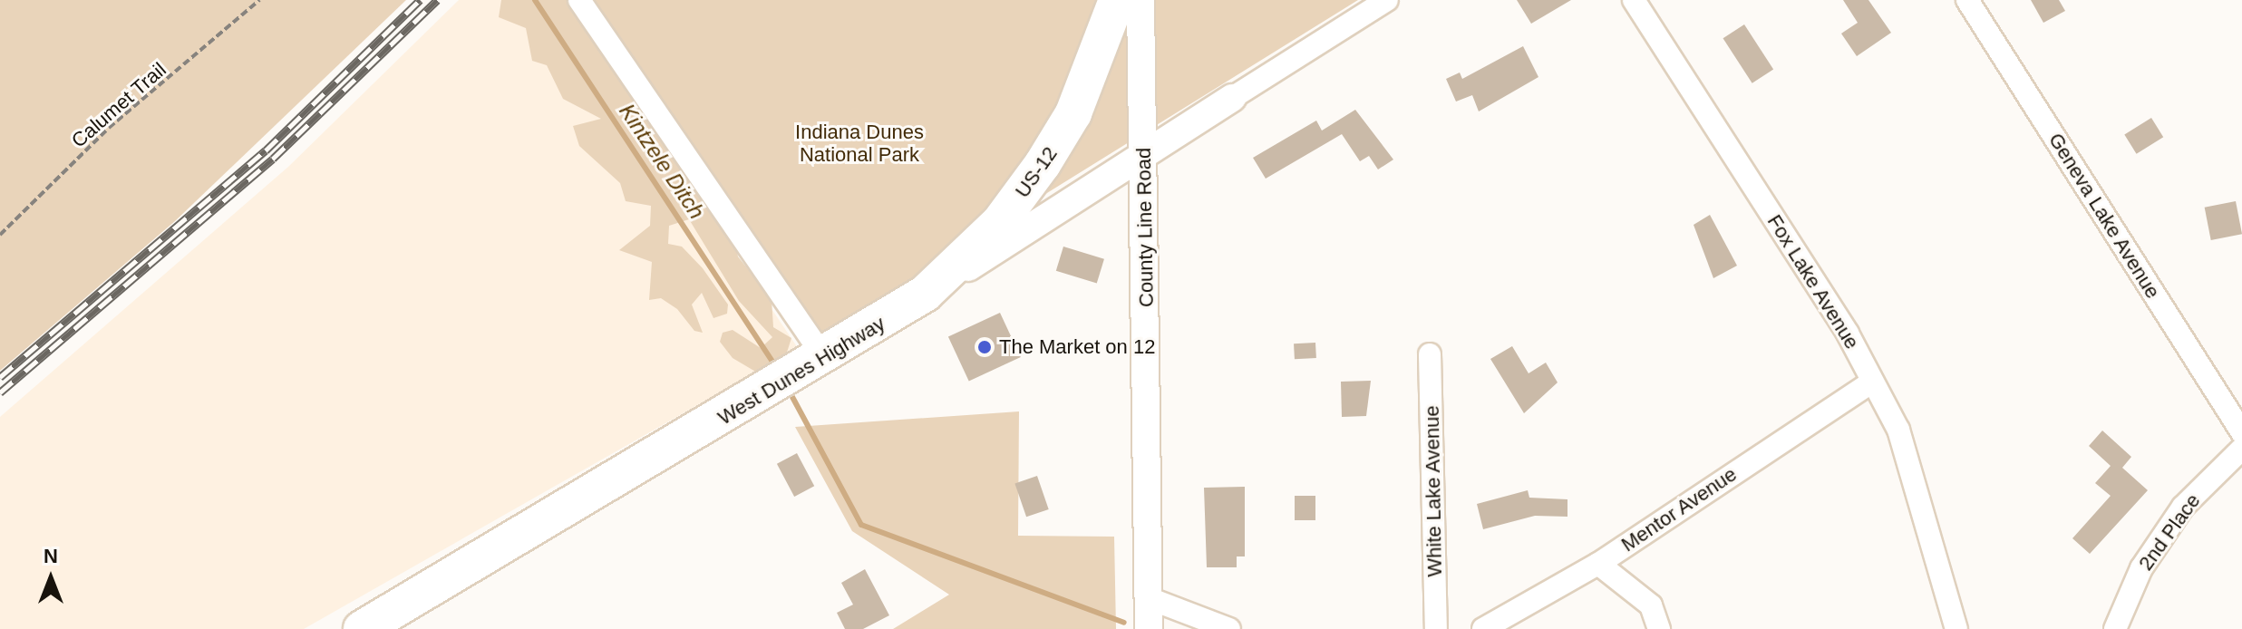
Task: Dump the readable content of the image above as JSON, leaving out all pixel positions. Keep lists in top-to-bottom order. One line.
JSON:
{"streets":{"main road":["US-12","West Dunes Highway"],"street":["Geneva Lake Avenue","County Line Road","Fox Lake Avenue","White Lake Avenue","Mentor Avenue","2nd Place"],"path":["Calumet Trail"]},"crossings":[["US-12","West Dunes Highway"],["County Line Road","West Dunes Highway"],["Fox Lake Avenue","Mentor Avenue"]],"water":["Kintzele Ditch"],"parks":["Indiana Dunes National Park"],"places":["The Market on 12"],"north":"top"}
